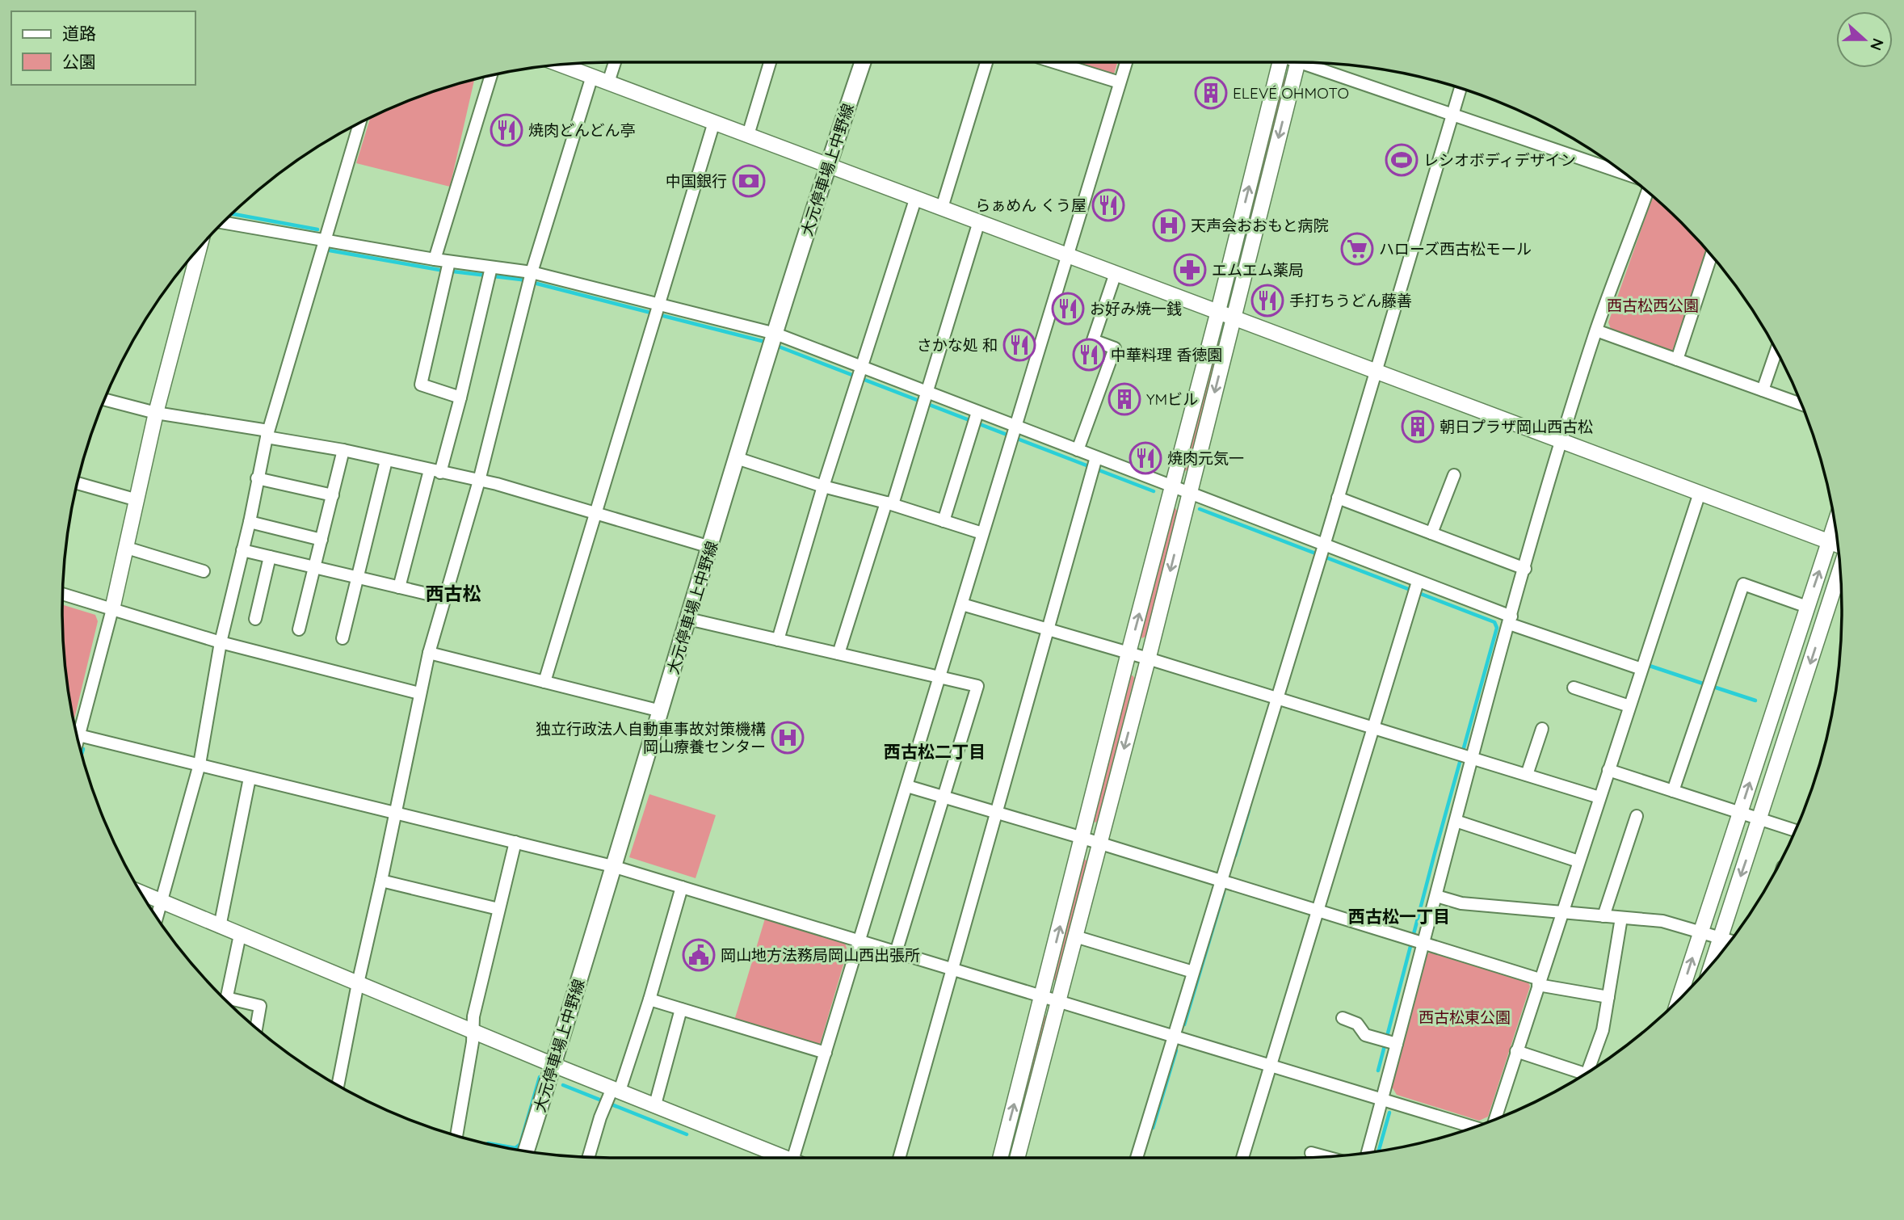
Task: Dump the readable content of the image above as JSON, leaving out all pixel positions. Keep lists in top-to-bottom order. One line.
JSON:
{"streets":{"main road":["大元停車場上中野線"]},"districts":["西古松","西古松二丁目","西古松一丁目"],"parks":["西古松西公園","西古松東公園"],"places":{"building":["ELEVÉ OHMOTO","YMビル","朝日プラザ岡山西古松"],"restaurant":["焼肉どんどん亭","らぁめん くう屋","手打ちうどん藤善","お好み焼一銭","さかな処 和","中華料理 香徳園","焼肉元気一"],"sports":["レシオボディデザイン"],"bank":["中国銀行"],"hospital":["天声会おおもと病院","独立行政法人自動車事故対策機構 岡山療養センター"],"supermarket":["ハローズ西古松モール"],"pharmacy":["エムエム薬局"],"public building":["岡山地方法務局岡山西出張所"]},"legend":["道路","公園"],"north":"right"}
